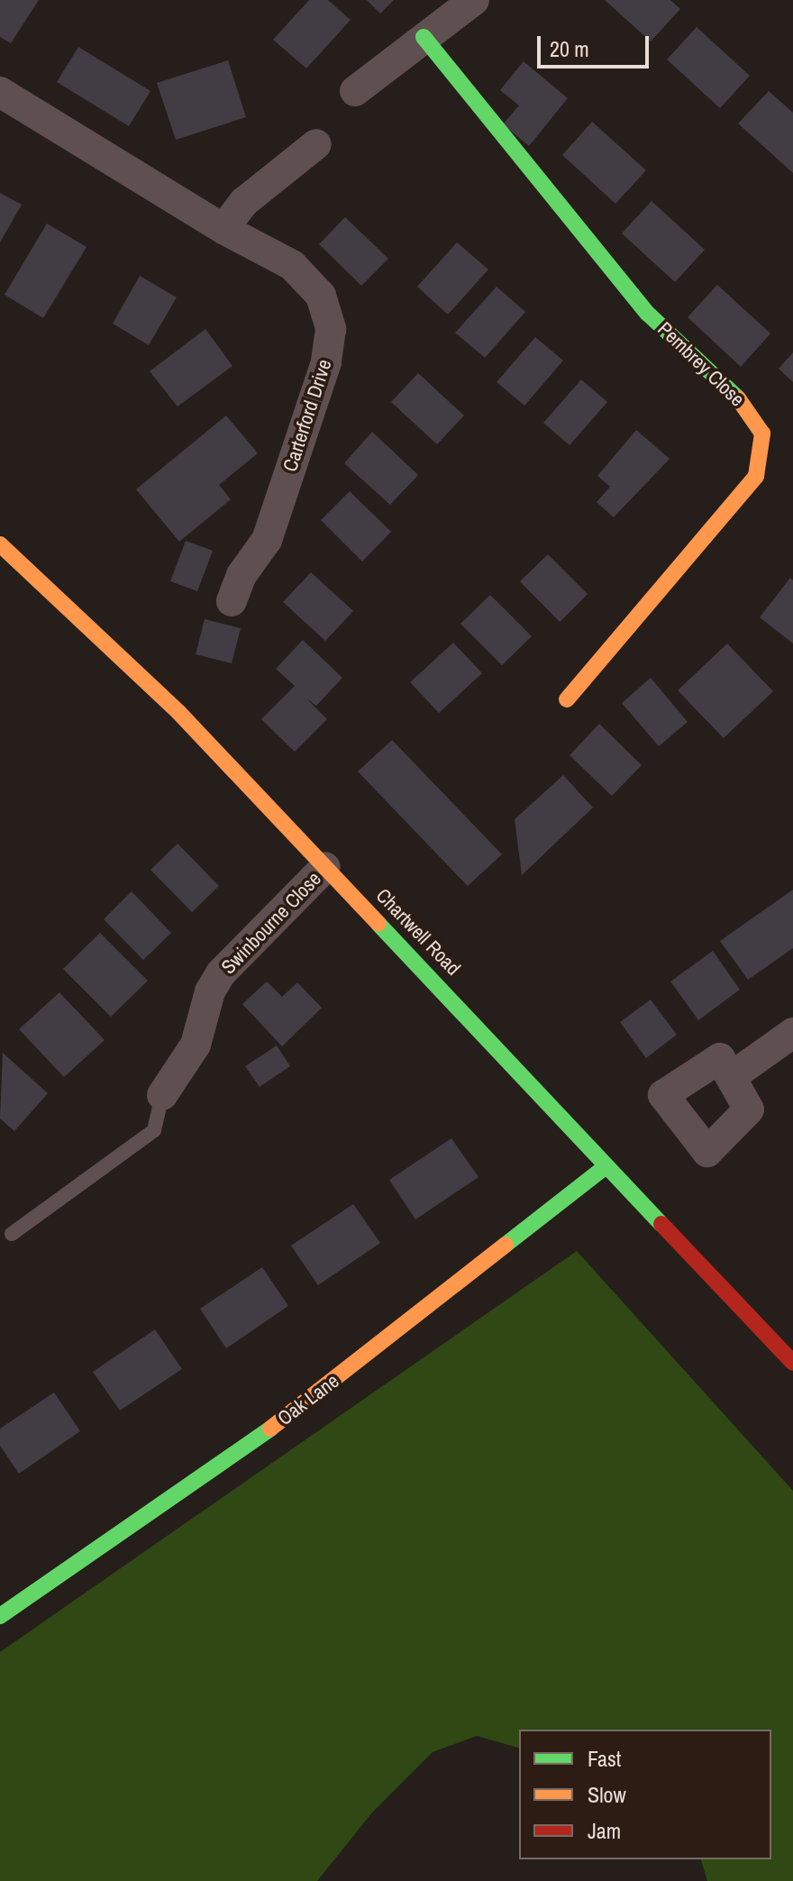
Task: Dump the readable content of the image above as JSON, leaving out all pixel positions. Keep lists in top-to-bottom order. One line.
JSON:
{"streets":{"main road":["Pembrey Close","Chartwell Road","Oak Lane"],"street":["Carterford Drive","Swinbourne Close"]},"crossings":[["Swinbourne Close","Chartwell Road"],["Chartwell Road","Oak Lane"]],"legend":["Fast","Slow","Jam"],"scale_bar":"20 m"}
